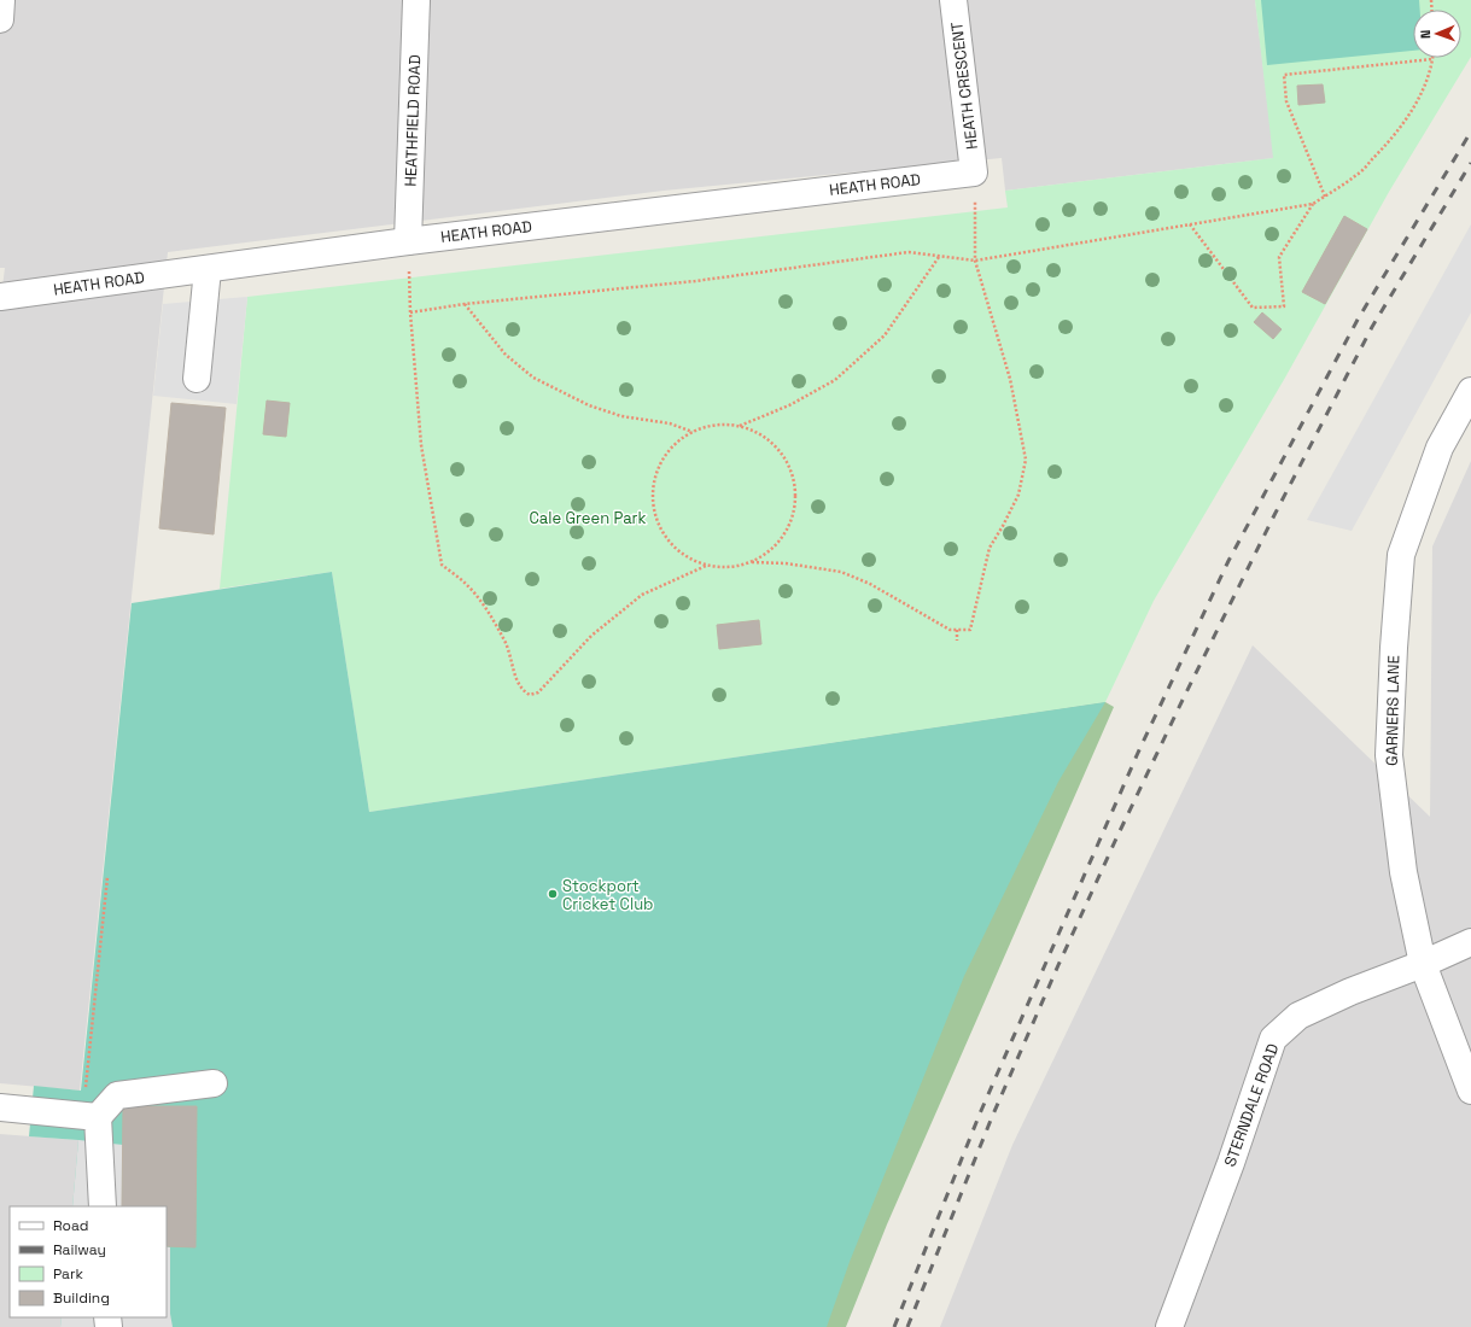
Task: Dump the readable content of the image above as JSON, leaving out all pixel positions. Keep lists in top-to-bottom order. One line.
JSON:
{"streets":{"street":["HEATH CRESCENT","HEATHFIELD ROAD","HEATH ROAD","GARNERS LANE","STERNDALE ROAD"]},"crossings":[["HEATH CRESCENT","HEATH ROAD"],["HEATHFIELD ROAD","HEATH ROAD"],["GARNERS LANE","STERNDALE ROAD"]],"parks":["Cale Green Park"],"places":["Stockport Cricket Club"],"legend":["Road","Railway","Park","Building"],"north":"left"}
